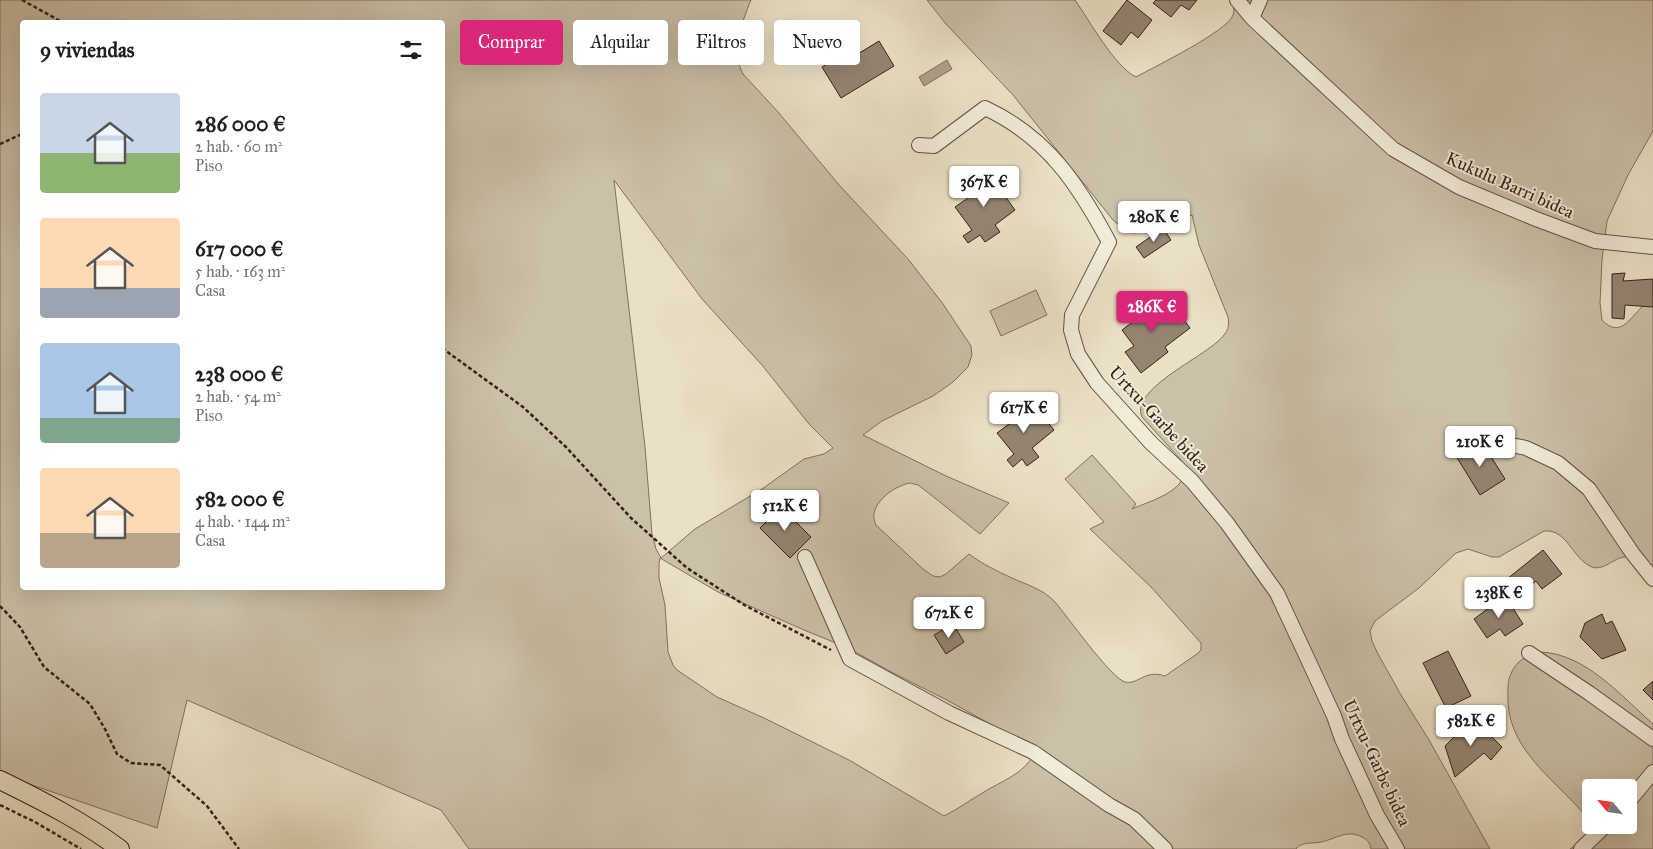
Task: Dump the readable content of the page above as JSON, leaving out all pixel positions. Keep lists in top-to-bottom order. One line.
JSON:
{"streets":{"street":["Kukulu Barri bidea","Urtxu-Garbe bidea"]},"north":"top left","page":{"chip":["Comprar","Alquilar","Filtros","Nuevo"],"heading":"9 viviendas","list":[{"name":"286 000 €","note":"2 hab. · 60 m² · Piso"},{"name":"617 000 €","note":"5 hab. · 163 m² · Casa"},{"name":"238 000 €","note":"2 hab. · 54 m² · Piso"},{"name":"582 000 €","note":"4 hab. · 144 m² · Casa"}],"price":["367K €","280K €","286K €","617K €","210K €","512K €","238K €","672K €","582K €"]}}
